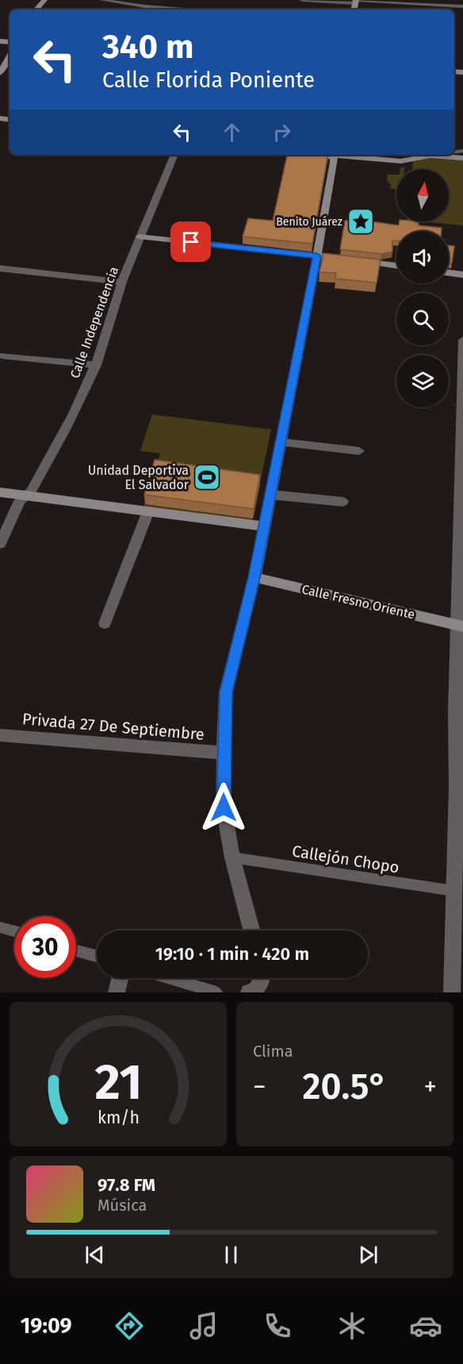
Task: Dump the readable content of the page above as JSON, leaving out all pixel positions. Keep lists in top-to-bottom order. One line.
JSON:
{"streets":{"street":["Calle Independencia","Calle Fresno Oriente","Privada 27 De Septiembre"],"lane":["Callejón Chopo"]},"places":{"place":["Benito Juárez"],"sports":["Unidad Deportiva El Salvador"]},"north":"top","page":{"turn":["340 m","Calle Florida Poniente"],"limit":"30","trip":"19:10 · 1 min · 420 m","tile":"Clima","heat":["−","20.5°","+"],"song":["97.8 FM","Música"],"tabs":"19:09","gauge":["21","km/h"]}}
